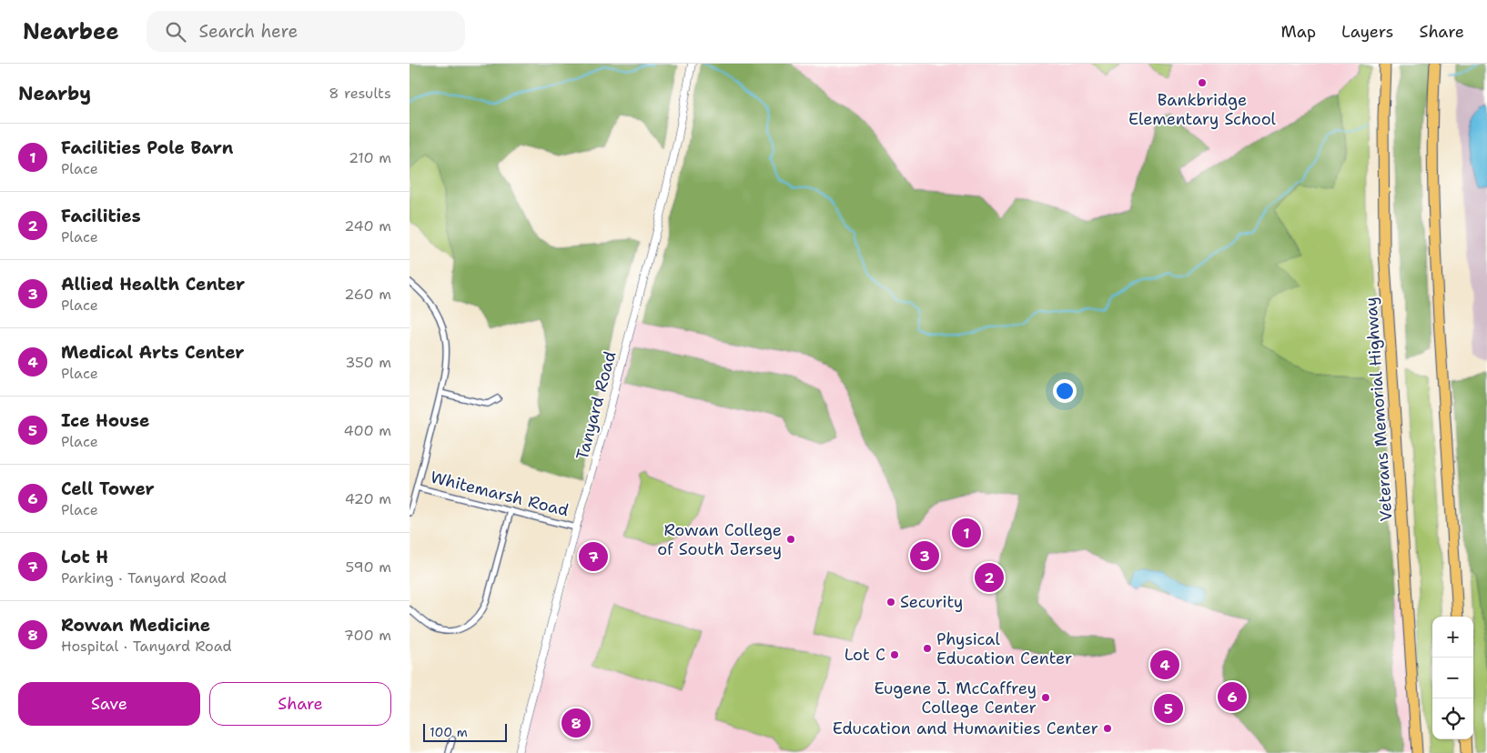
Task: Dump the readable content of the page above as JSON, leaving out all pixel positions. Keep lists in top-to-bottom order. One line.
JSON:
{"streets":{"highway":["Veterans Memorial Highway"],"street":["Tanyard Road","Whitemarsh Road"]},"crossings":[["Tanyard Road","Whitemarsh Road"]],"places":["Bankbridge Elementary School","Rowan College of South Jersey","Security","Physical Education Center","Lot C","Eugene J. McCaffrey College Center","Education and Humanities Center"],"scale_bar":"100 m","page":{"header":"Nearbee","search":"Search here","nav":["Map","Layers","Share"],"heading":["Nearby","8 results"],"list":[{"mark":"1","name":"Facilities Pole Barn","note":"Place","value":"210 m"},{"mark":"2","name":"Facilities","note":"Place","value":"240 m"},{"mark":"3","name":"Allied Health Center","note":"Place","value":"260 m"},{"mark":"4","name":"Medical Arts Center","note":"Place","value":"350 m"},{"mark":"5","name":"Ice House","note":"Place","value":"400 m"},{"mark":"6","name":"Cell Tower","note":"Place","value":"420 m"},{"mark":"7","name":"Lot H","note":"Parking · Tanyard Road","value":"590 m"},{"mark":"8","name":"Rowan Medicine","note":"Hospital · Tanyard Road","value":"700 m"}],"pins":["1","3","7","2","4","6","5","8"],"map_buttons":["+","−"],"buttons":["Save","Share"],"scale":"100 m"}}
